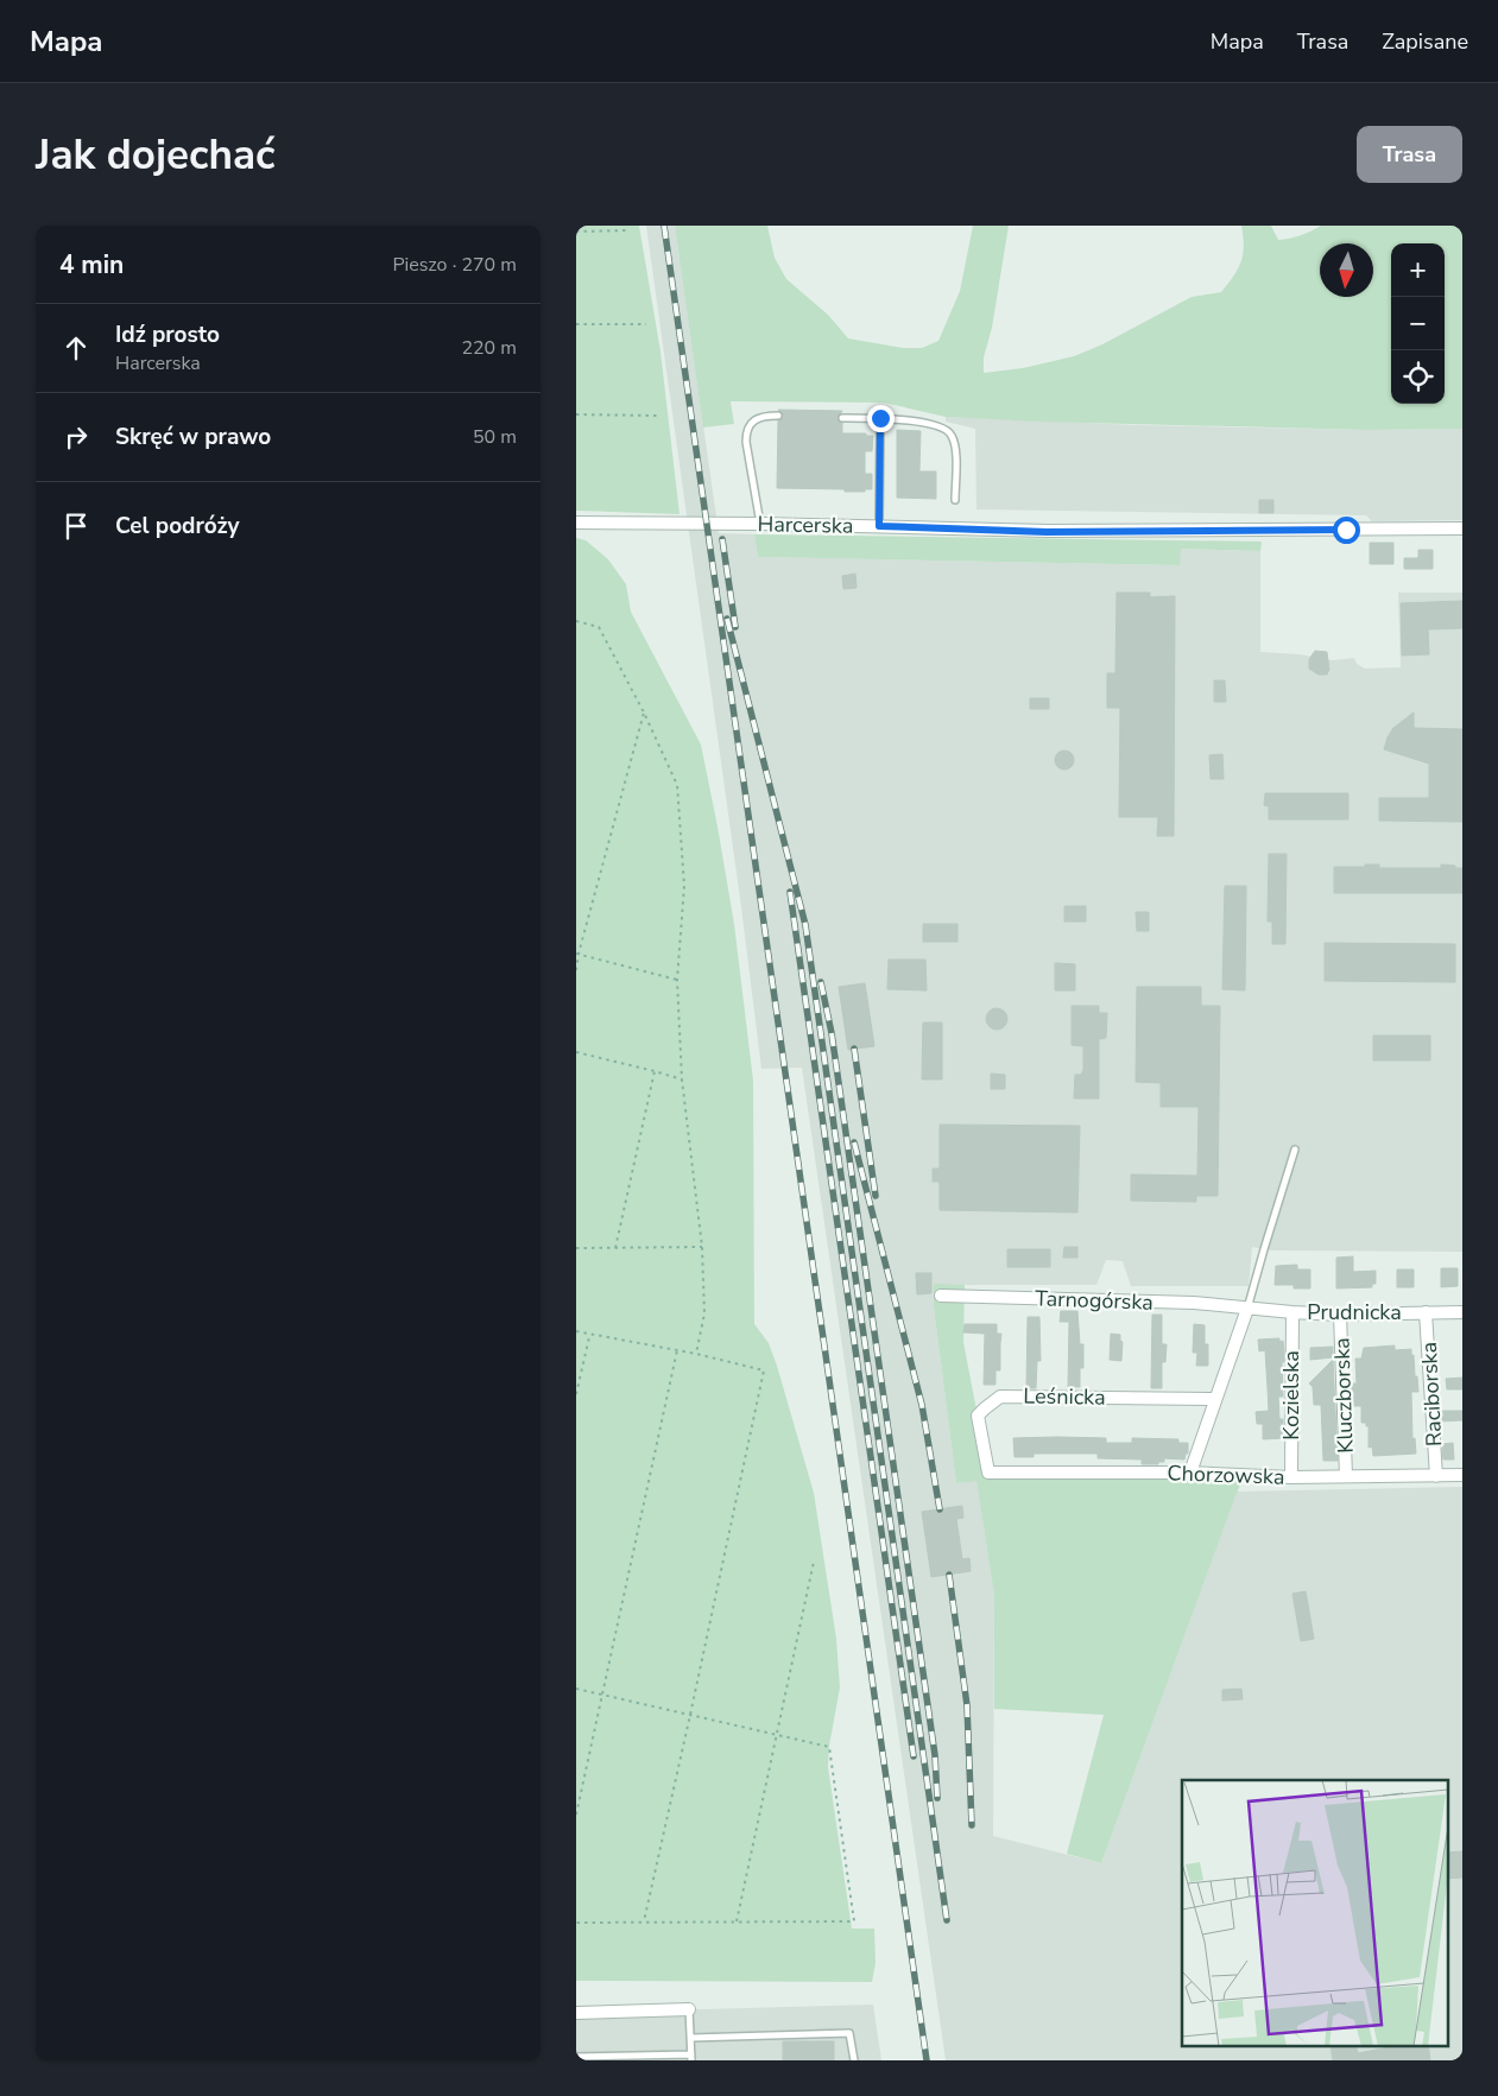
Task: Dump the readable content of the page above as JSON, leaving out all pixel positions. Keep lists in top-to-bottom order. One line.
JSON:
{"streets":{"street":["Harcerska","Tarnogórska","Prudnicka","Raciborska","Kozielska","Kluczborska","Leśnicka","Chorzowska"]},"crossings":[["Tarnogórska","Prudnicka"],["Prudnicka","Raciborska"],["Prudnicka","Kozielska"],["Prudnicka","Kluczborska"],["Raciborska","Chorzowska"],["Kozielska","Chorzowska"],["Kluczborska","Chorzowska"],["Leśnicka","Chorzowska"]],"north":"bottom","page":{"header":"Mapa","nav":["Mapa","Trasa","Zapisane"],"buttons":"Trasa","title":"Jak dojechać","heading":["4 min","Pieszo · 270 m"],"map_buttons":["+","−"],"list":[["Idź prosto","Harcerska","220 m"],["Skręć w prawo","50 m"],"Cel podróży"]}}
